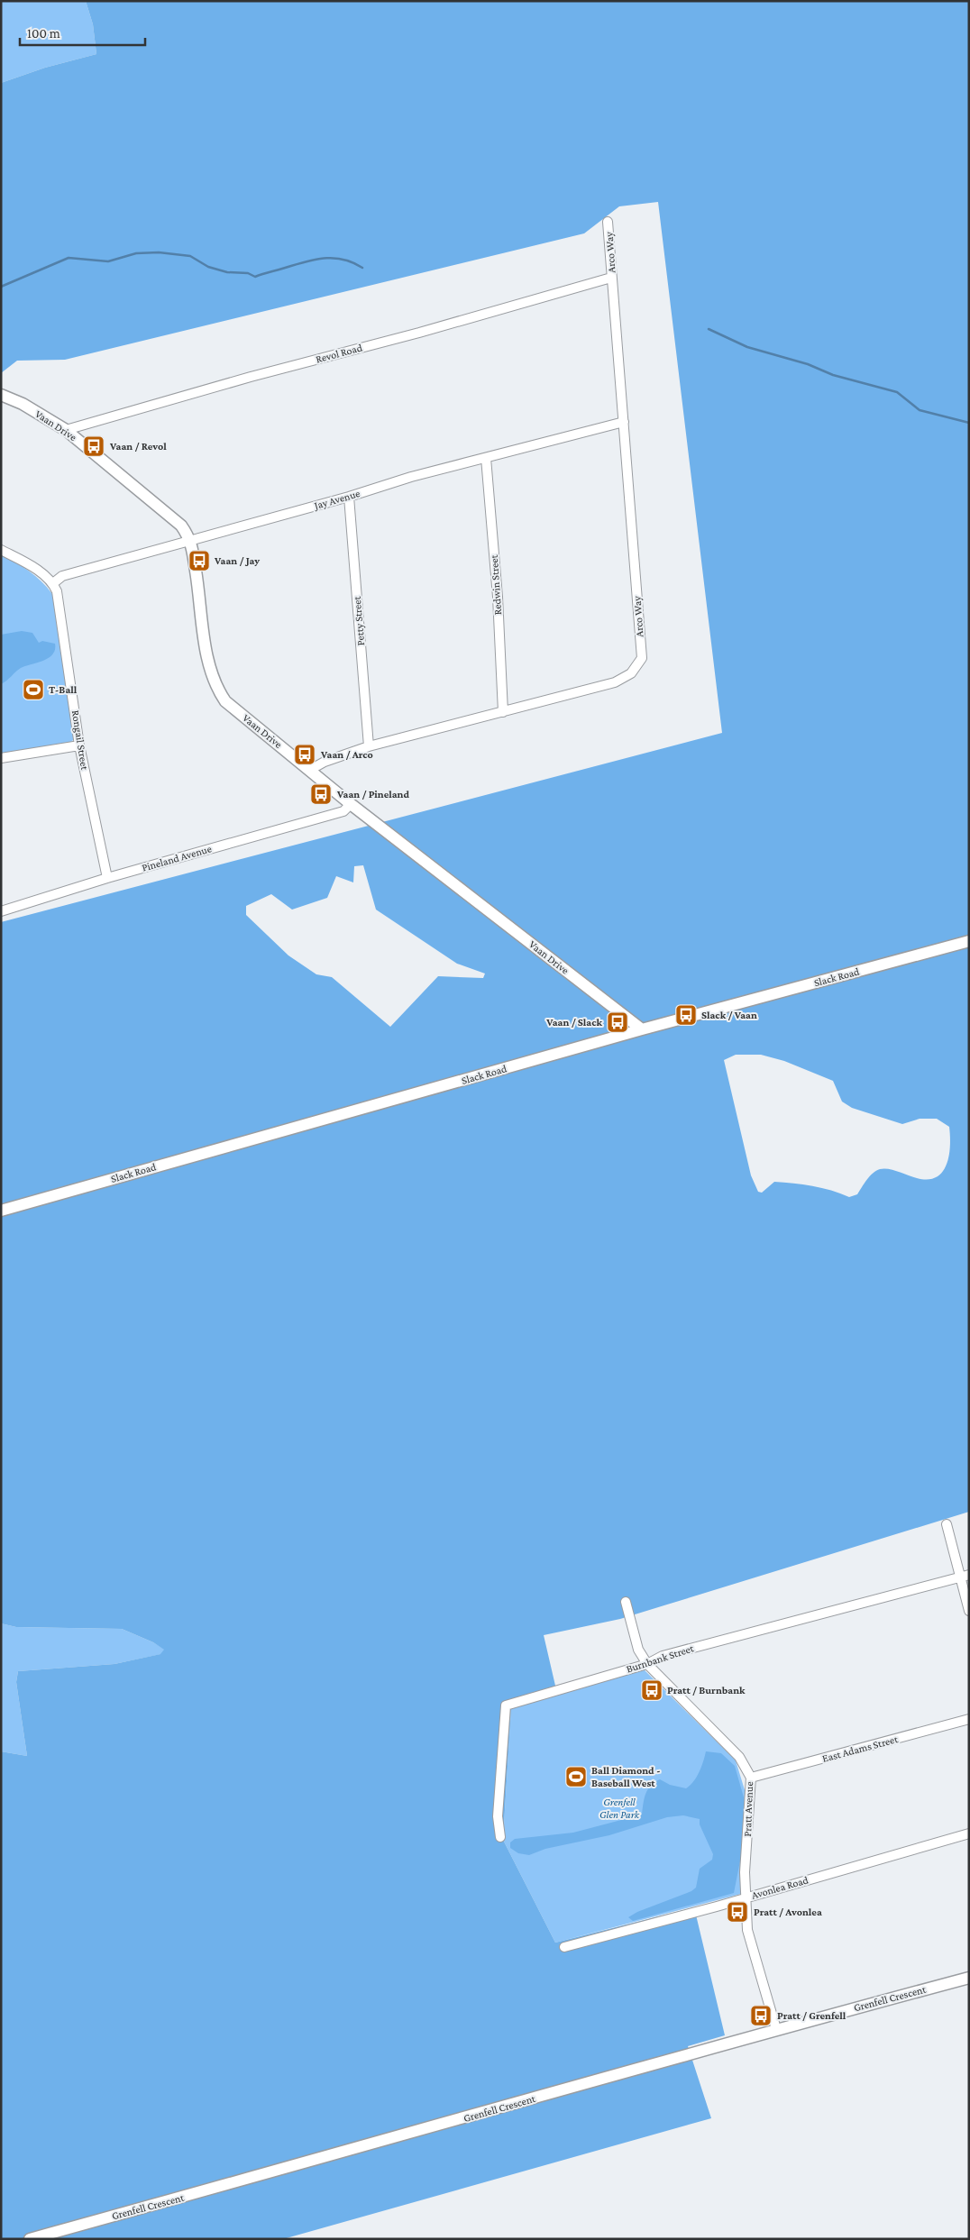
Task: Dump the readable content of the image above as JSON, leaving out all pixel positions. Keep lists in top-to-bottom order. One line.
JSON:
{"streets":{"street":["Arco Way","Revol Road","Vaan Drive","Jay Avenue","Redwin Street","Petty Street","Rongail Street","Pineland Avenue","Slack Road","Burnbank Street","East Adams Street","Pratt Avenue","Avonlea Road","Grenfell Crescent"]},"crossings":[["Arco Way","Revol Road"],["Arco Way","Vaan Drive"],["Arco Way","Jay Avenue"],["Arco Way","Redwin Street"],["Arco Way","Petty Street"],["Revol Road","Vaan Drive"],["Vaan Drive","Jay Avenue"],["Vaan Drive","Pineland Avenue"],["Vaan Drive","Slack Road"],["Jay Avenue","Redwin Street"],["Jay Avenue","Petty Street"],["Jay Avenue","Rongail Street"],["Rongail Street","Pineland Avenue"],["Burnbank Street","Pratt Avenue"],["East Adams Street","Pratt Avenue"],["Pratt Avenue","Avonlea Road"],["Pratt Avenue","Grenfell Crescent"]],"parks":["Grenfell Glen Park"],"places":{"bus stop":["Vaan / Revol","Vaan / Jay","Vaan / Arco","Vaan / Pineland","Slack / Vaan","Vaan / Slack","Pratt / Burnbank","Pratt / Avonlea","Pratt / Grenfell"],"sports":["T-Ball","Ball Diamond - Baseball West"]},"scale_bar":"100 m"}
